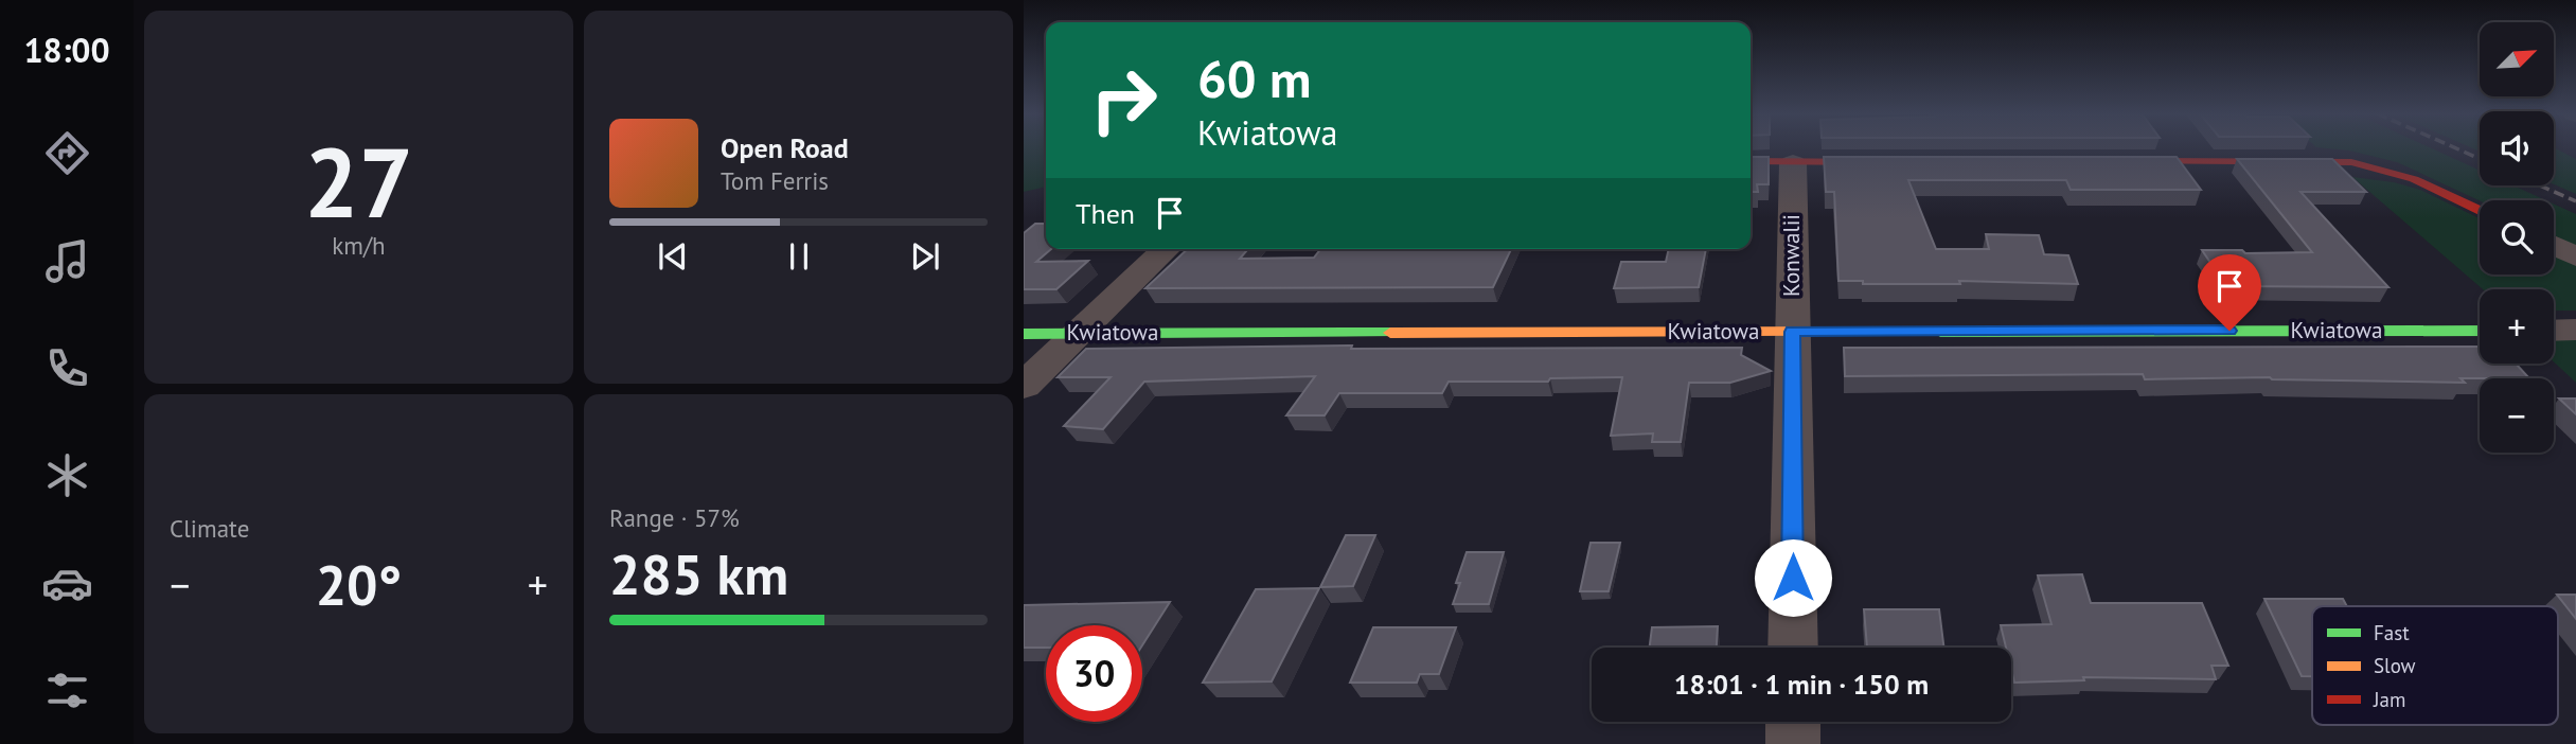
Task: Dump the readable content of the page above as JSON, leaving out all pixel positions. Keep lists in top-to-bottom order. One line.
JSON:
{"streets":{"street":["Konwalii","Kwiatowa"]},"crossings":[["Konwalii","Kwiatowa"]],"legend":["Fast","Slow","Jam"],"north":"top right","page":{"tabs":"18:00","tile":[["27","km/h"],"Climate",["Range · 57%","285 km"]],"map_buttons":["+","−"],"turn":["60 m","Kwiatowa"],"song":["Open Road","Tom Ferris"],"then":"Then","heat":["−","20°","+"],"limit":"30","trip":"18:01 · 1 min · 150 m"}}
